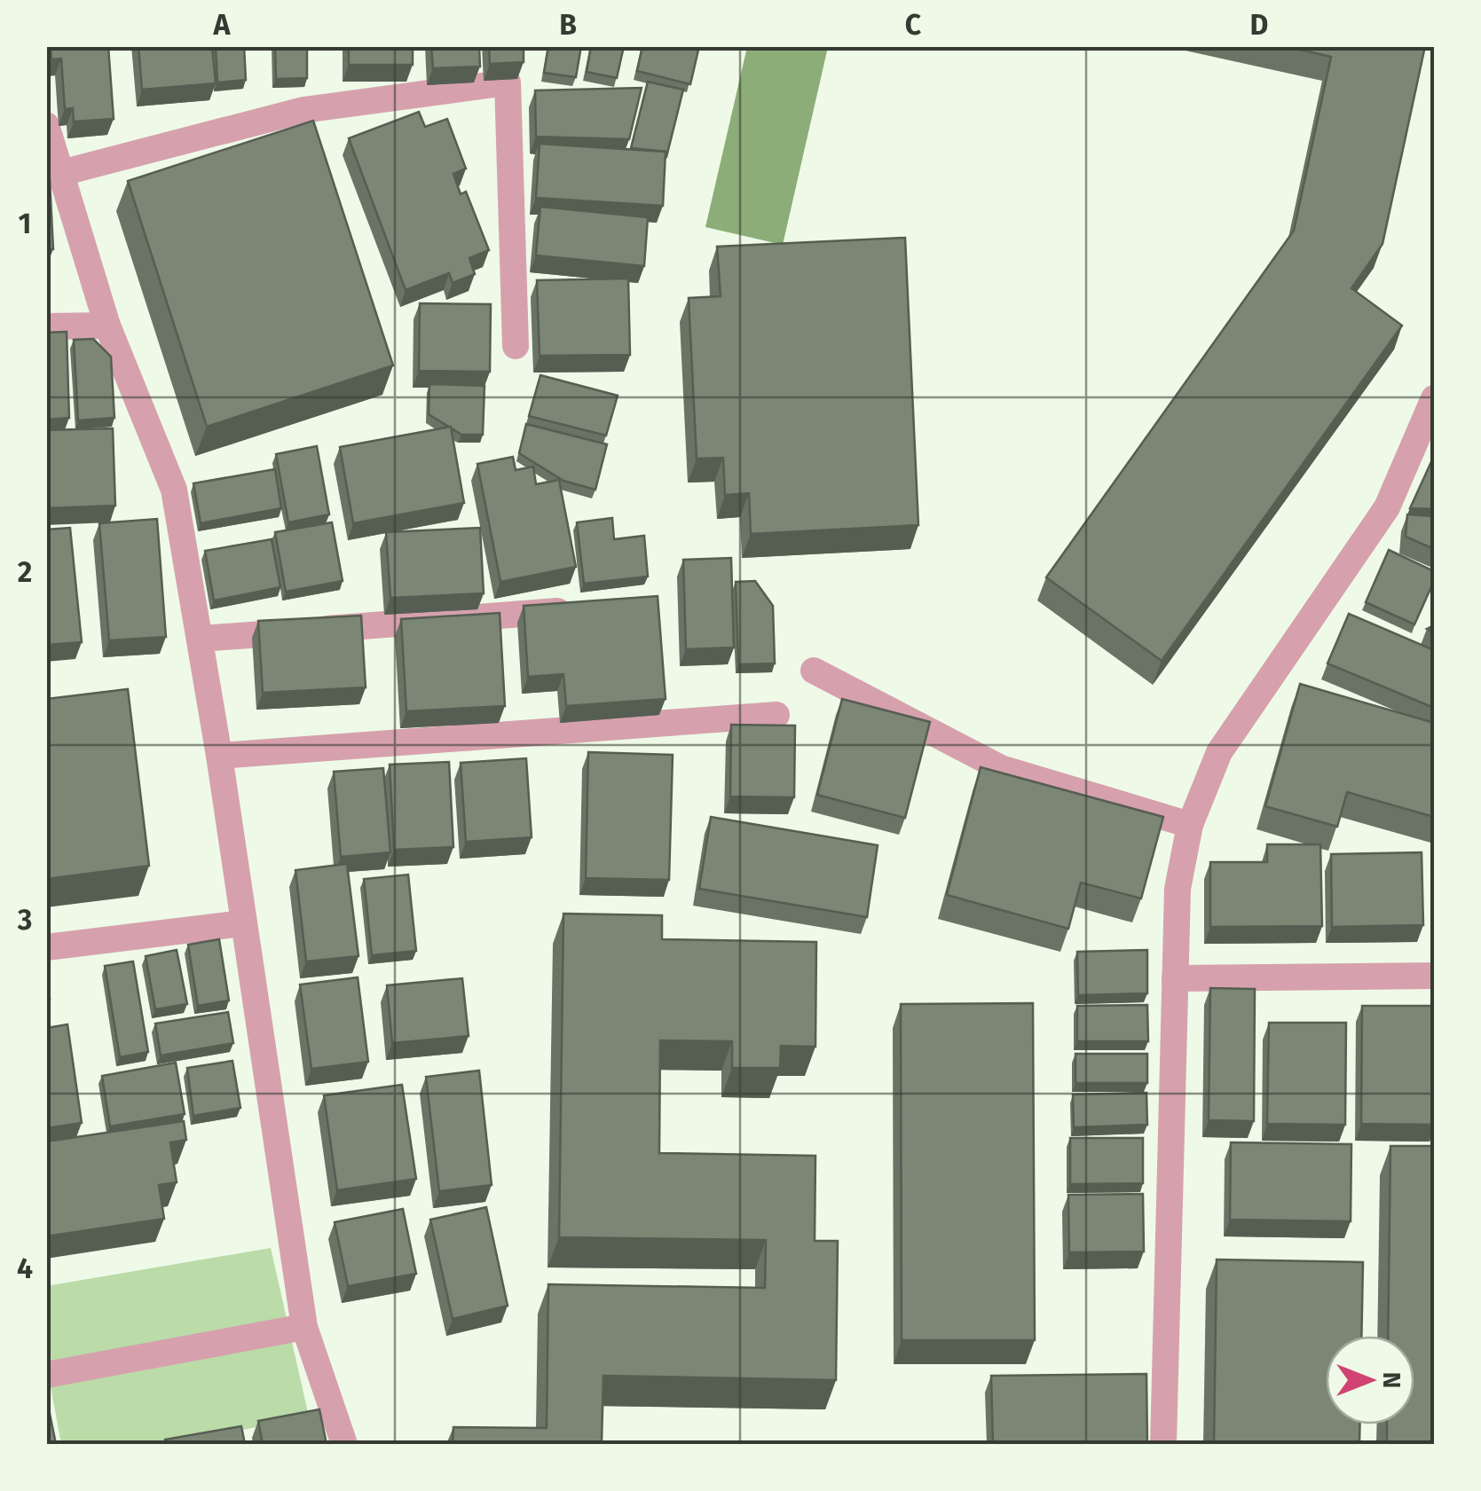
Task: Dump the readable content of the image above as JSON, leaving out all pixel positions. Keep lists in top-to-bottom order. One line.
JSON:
{"north":"right","grid":{"columns":["A","B","C","D"],"rows":["1","2","3","4"]}}
